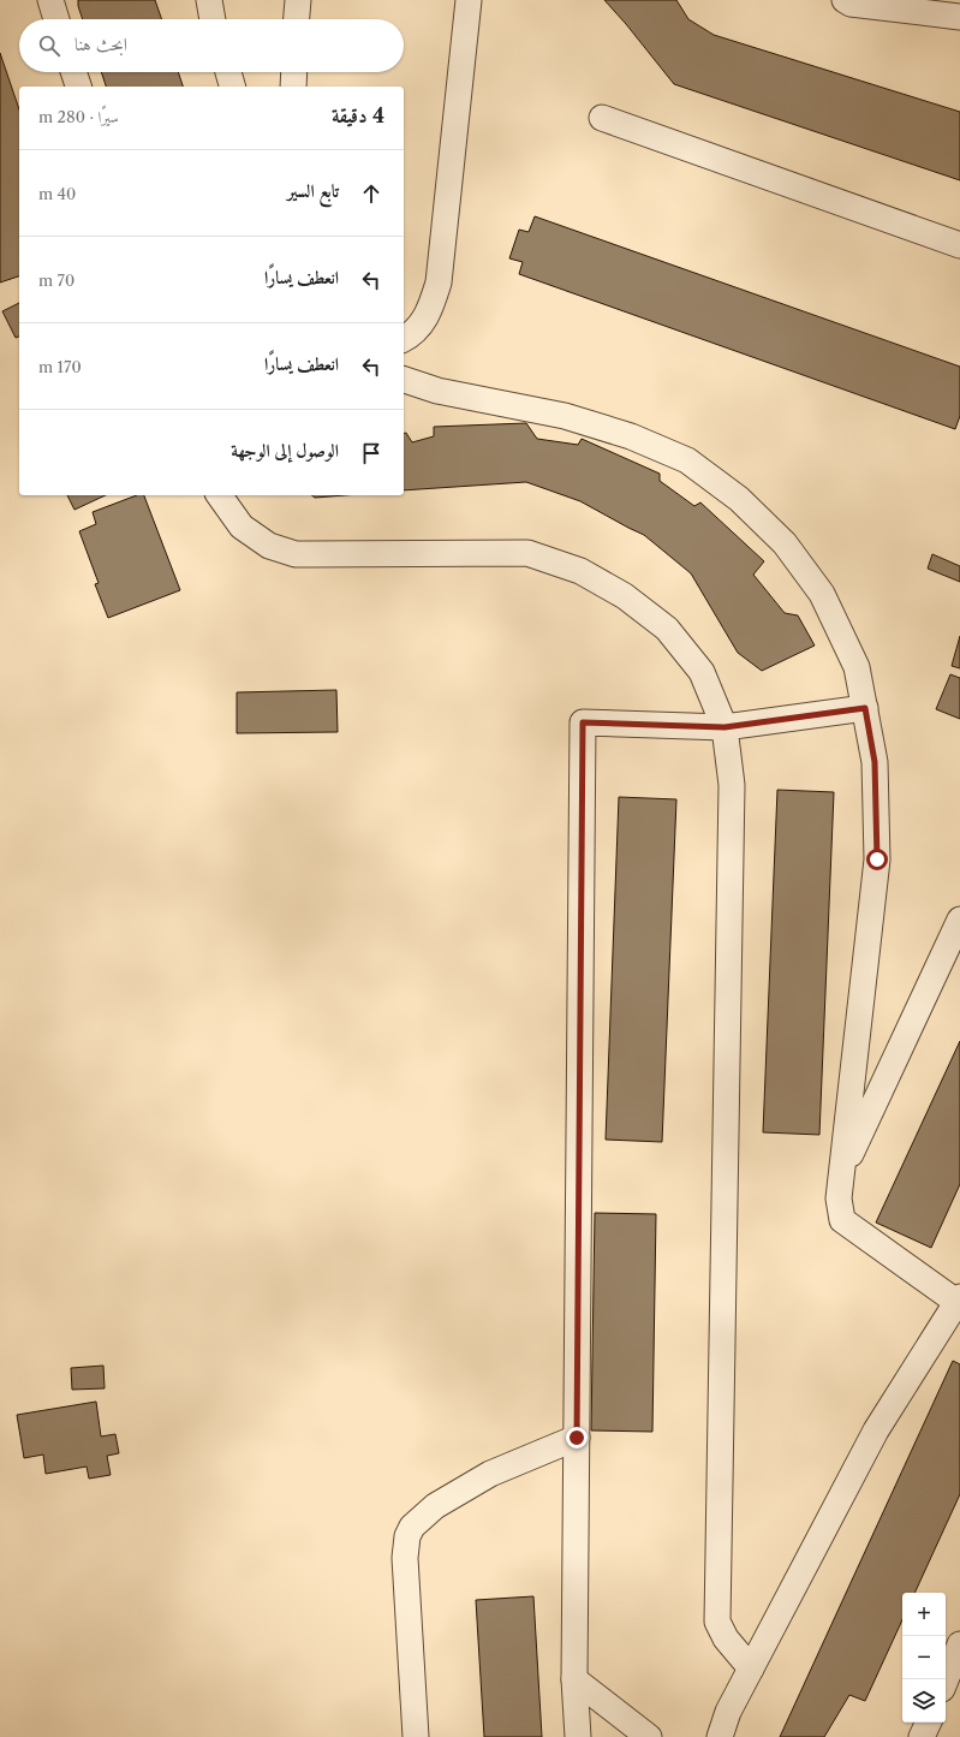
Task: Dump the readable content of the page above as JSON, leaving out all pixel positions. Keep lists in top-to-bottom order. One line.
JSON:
{"page":{"search":"ابحث هنا","heading":["4 دقيقة","سيرًا · 280 m"],"list":[["تابع السير","40 m"],["انعطف يسارًا","70 m"],["انعطف يسارًا","170 m"],"الوصول إلى الوجهة"],"map_buttons":["+","−"]}}
